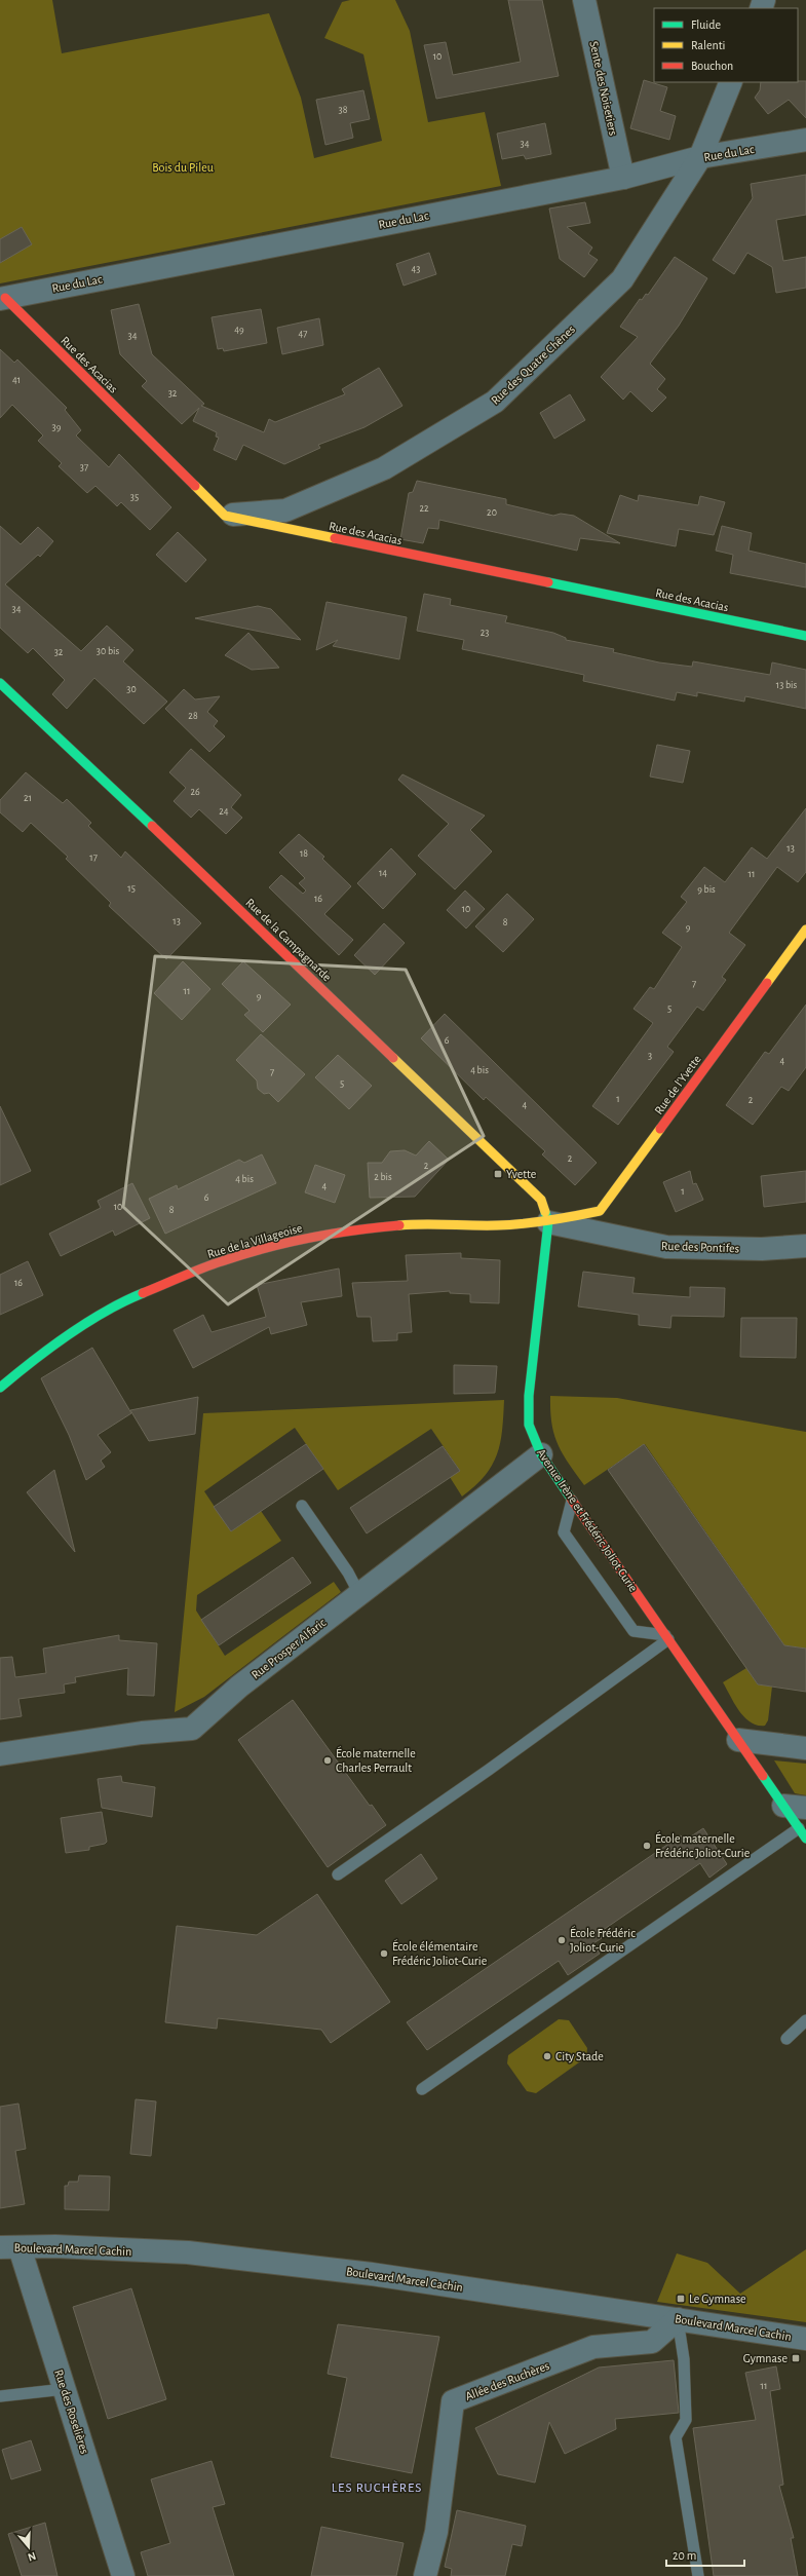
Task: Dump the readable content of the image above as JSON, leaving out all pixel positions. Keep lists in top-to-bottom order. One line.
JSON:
{"streets":{"street":["Sente des Noisetiers","Rue du Lac","Rue des Acacias","Rue des Quatre Chênes","Rue de la Campagnarde","Rue de l'Yvette","Rue de la Villageoise","Rue des Pontifes","Avenue Irène et Frédéric Joliot Curie","Rue Prosper Alfaric","Boulevard Marcel Cachin","Allée des Ruchères","Rue des Roselières"]},"crossings":[["Sente des Noisetiers","Rue du Lac"],["Rue du Lac","Rue des Acacias"],["Rue du Lac","Rue des Quatre Chênes"],["Rue des Acacias","Rue des Quatre Chênes"],["Rue de la Campagnarde","Rue de l'Yvette"],["Rue de la Campagnarde","Rue de la Villageoise"],["Rue de la Campagnarde","Rue des Pontifes"],["Rue de la Campagnarde","Avenue Irène et Frédéric Joliot Curie"],["Rue de l'Yvette","Rue de la Villageoise"],["Rue de l'Yvette","Rue des Pontifes"],["Rue de l'Yvette","Avenue Irène et Frédéric Joliot Curie"],["Rue de la Villageoise","Rue des Pontifes"],["Rue de la Villageoise","Avenue Irène et Frédéric Joliot Curie"],["Rue des Pontifes","Avenue Irène et Frédéric Joliot Curie"],["Avenue Irène et Frédéric Joliot Curie","Rue Prosper Alfaric"],["Boulevard Marcel Cachin","Allée des Ruchères"],["Boulevard Marcel Cachin","Rue des Roselières"]],"districts":["LES RUCHÈRES"],"parks":["Bois du Pileu"],"places":{"transit":["Yvette","Le Gymnase","Gymnase"],"other":["École maternelle Charles Perrault","École maternelle Frédéric Joliot-Curie","École Frédéric Joliot-Curie","École élémentaire Frédéric Joliot-Curie","City Stade"]},"house_numbers":["10","38","34","43","49","47","34","41","32","39","37","35","22","20","34","23","30 bis","32","13 bis","30","28","26","21","24","13","18","17","14","11","15","9 bis","16","10","13","8","9","7","11","9","5","6","3","4","4 bis","7","5","1","2","4","2","2","2 bis","4 bis","4","1","6","10","8","16","11"],"legend":["Fluide","Ralenti","Bouchon"],"scale_bar":"20 m","north":"bottom"}
